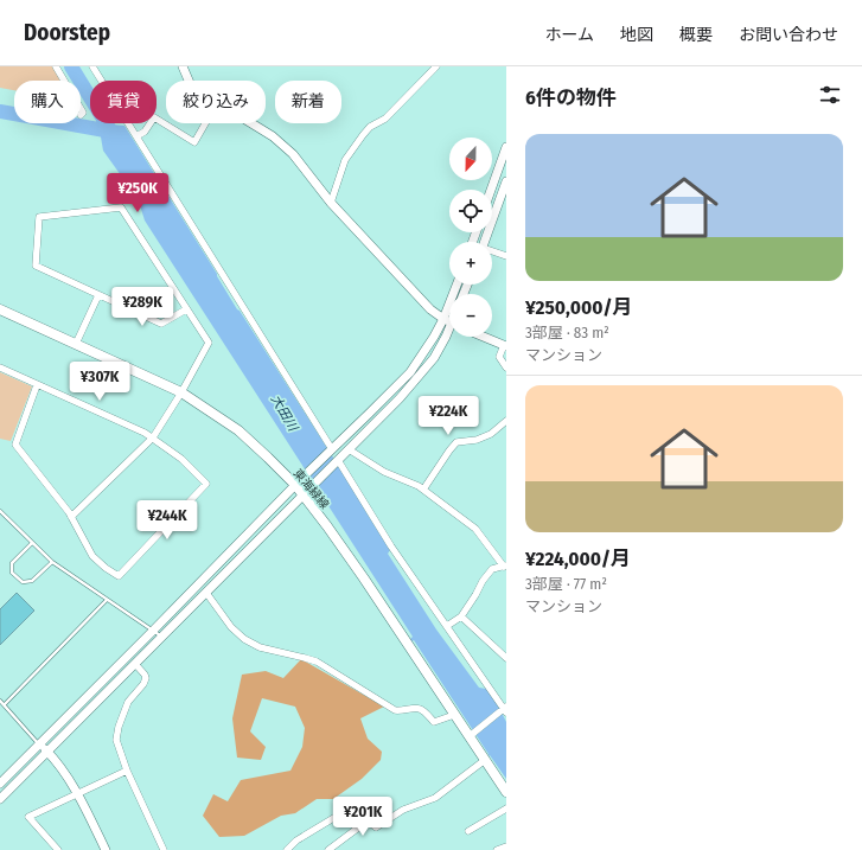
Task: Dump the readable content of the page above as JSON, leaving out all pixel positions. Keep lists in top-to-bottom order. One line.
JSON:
{"streets":{"main road":["東海緑線"]},"water":["大田川"],"north":"bottom","page":{"header":"Doorstep","nav":["ホーム","地図","概要","お問い合わせ"],"heading":"6件の物件","chip":["購入","賃貸","絞り込み","新着"],"list":[{"name":"¥250,000/月","note":"3部屋 · 83 m² · マンション"},{"name":"¥224,000/月","note":"3部屋 · 77 m² · マンション"}],"map_buttons":["+","−"],"price":["¥250K","¥289K","¥307K","¥224K","¥244K","¥201K"]}}
